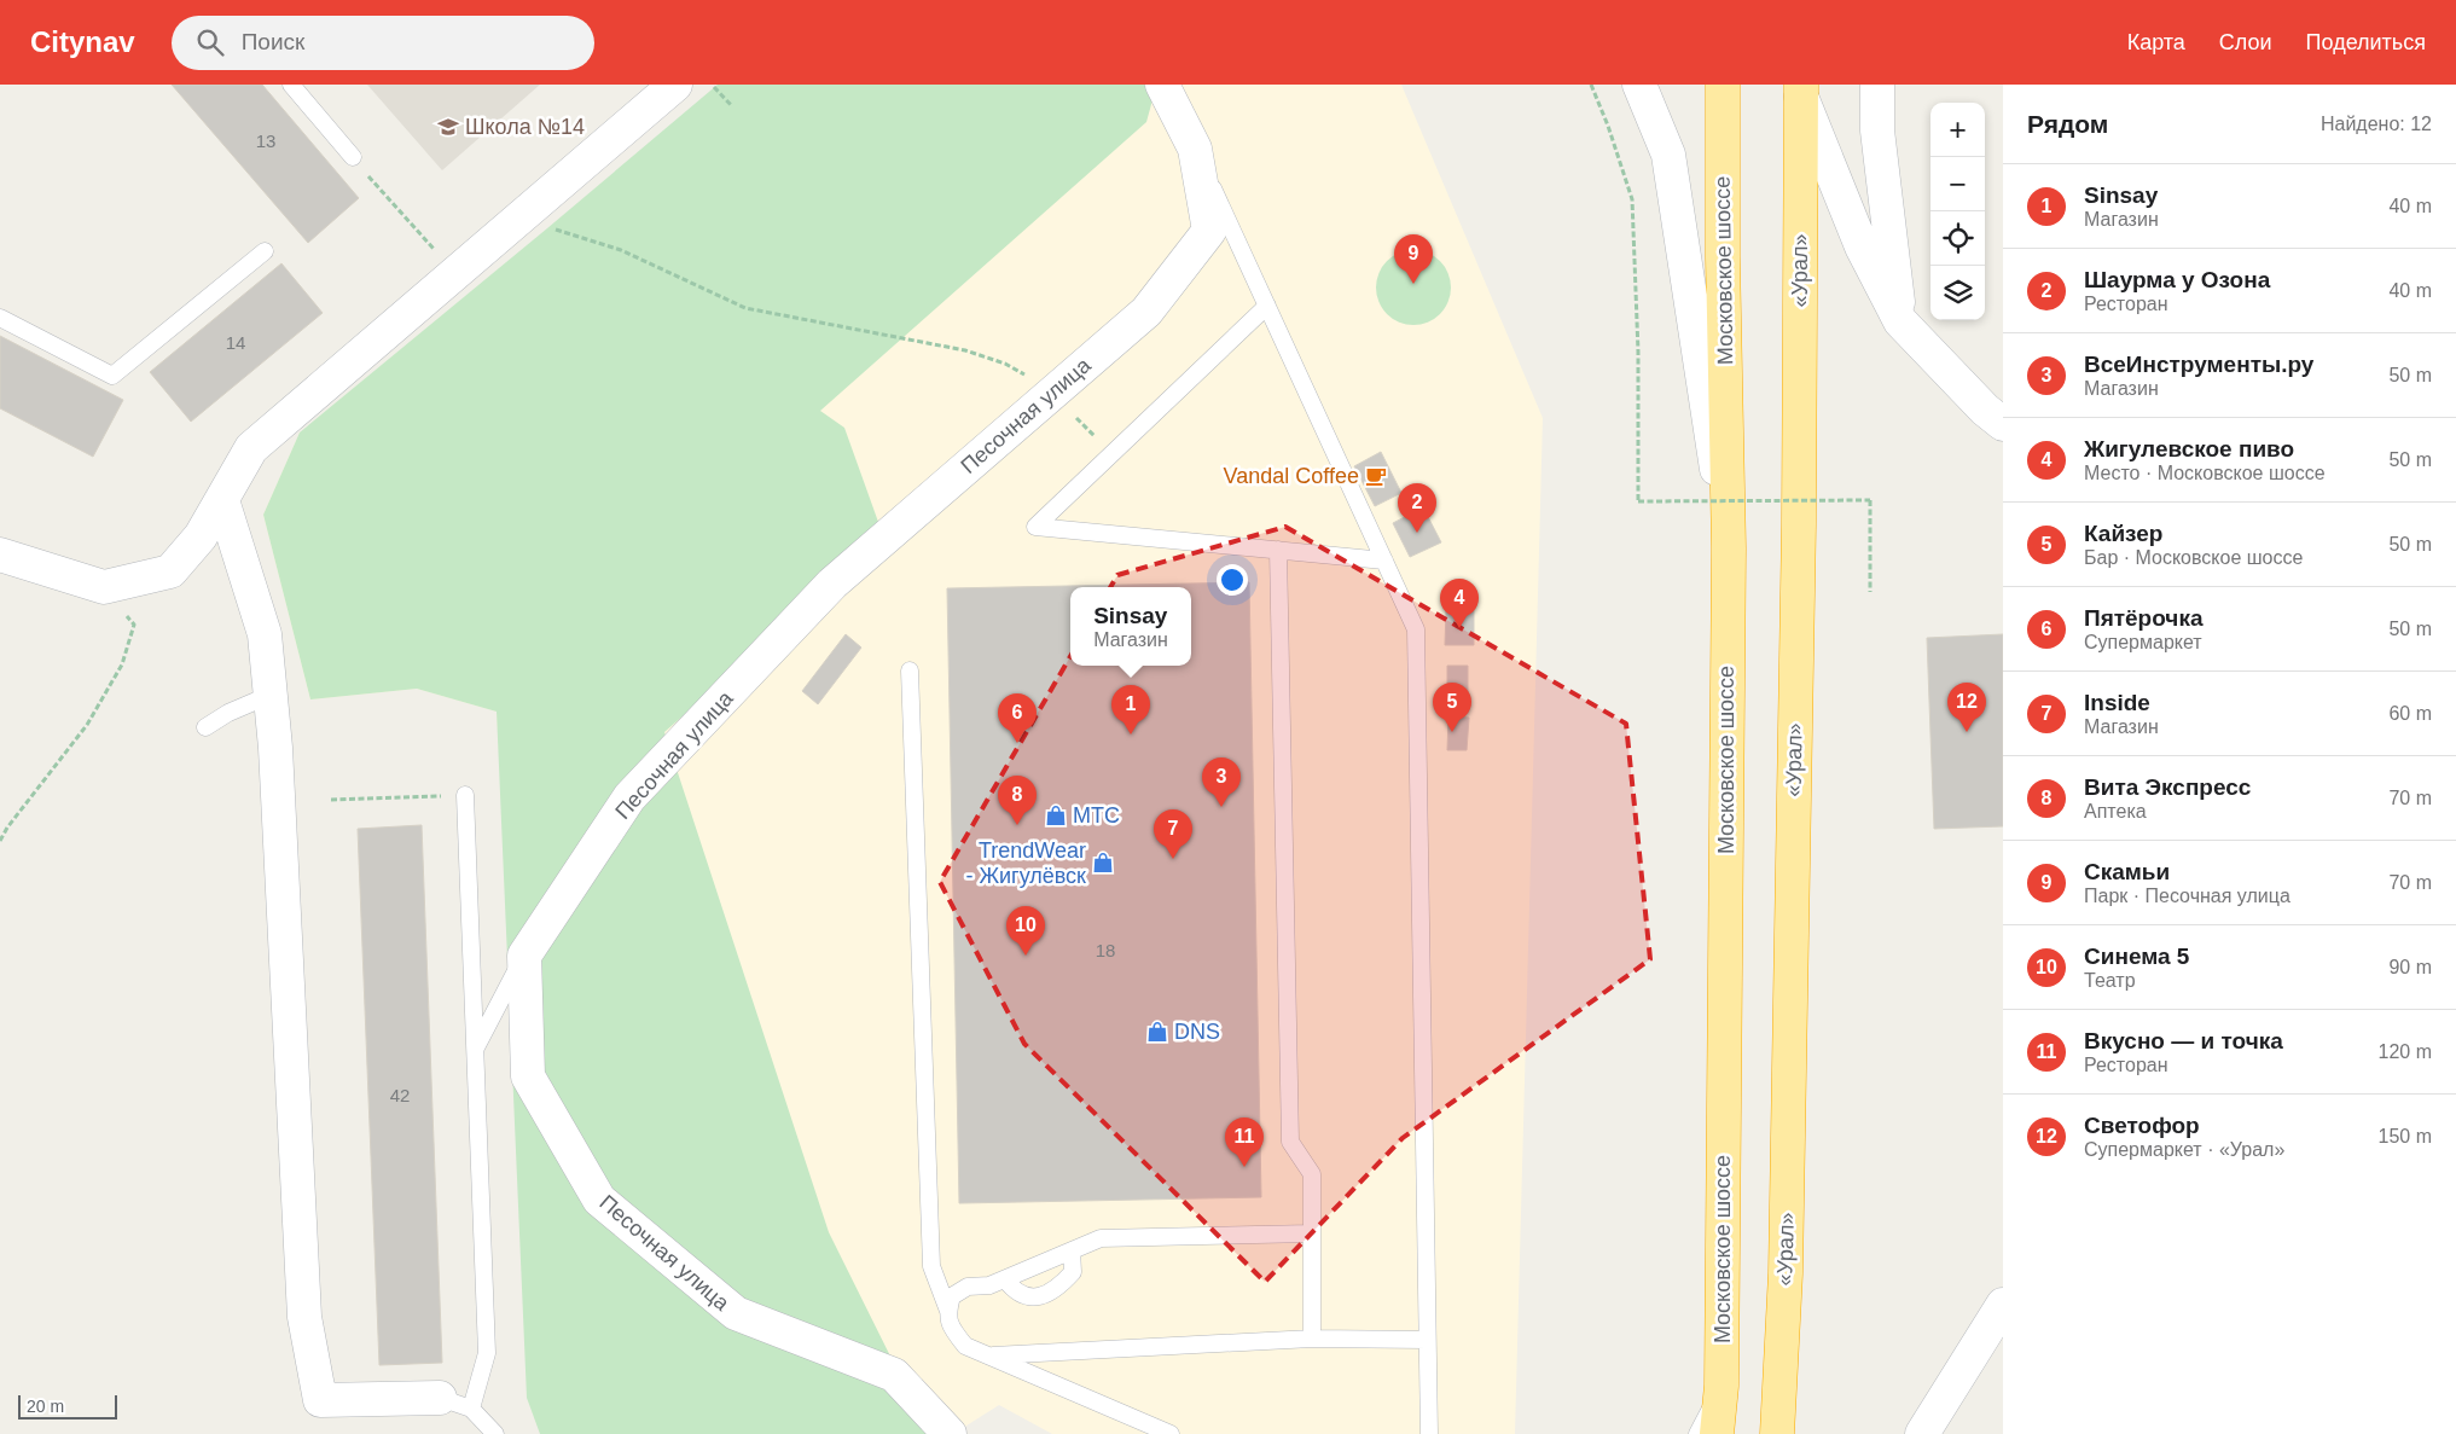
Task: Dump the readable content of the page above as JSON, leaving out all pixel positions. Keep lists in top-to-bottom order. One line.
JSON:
{"streets":{"highway":["Московское шоссе","«Урал»"],"street":["Песочная улица"]},"places":{"school or university":["Школа №14"],"cafe":["Vandal Coffee"],"shop":["МТС","TrendWear - Жигулёвск","DNS"]},"house_numbers":["13","14","18","42"],"scale_bar":"20 m","page":{"header":"Citynav","search":"Поиск","nav":["Карта","Слои","Поделиться"],"heading":["Рядом","Найдено: 12"],"map_buttons":["+","−"],"list":[{"mark":"1","name":"Sinsay","note":"Магазин","value":"40 m"},{"mark":"2","name":"Шаурма у Озона","note":"Ресторан","value":"40 m"},{"mark":"3","name":"ВсеИнструменты.ру","note":"Магазин","value":"50 m"},{"mark":"4","name":"Жигулевское пиво","note":"Место · Московское шоссе","value":"50 m"},{"mark":"5","name":"Кайзер","note":"Бар · Московское шоссе","value":"50 m"},{"mark":"6","name":"Пятёрочка","note":"Супермаркет","value":"50 m"},{"mark":"7","name":"Inside","note":"Магазин","value":"60 m"},{"mark":"8","name":"Вита Экспресс","note":"Аптека","value":"70 m"},{"mark":"9","name":"Скамьи","note":"Парк · Песочная улица","value":"70 m"},{"mark":"10","name":"Синема 5","note":"Театр","value":"90 m"},{"mark":"11","name":"Вкусно — и точка","note":"Ресторан","value":"120 m"},{"mark":"12","name":"Светофор","note":"Супермаркет · «Урал»","value":"150 m"}],"pins":["9","2","4","5","12","1","6","3","8","7","10","11"],"popup":["Sinsay","Магазин"],"scale":"20 m"}}
